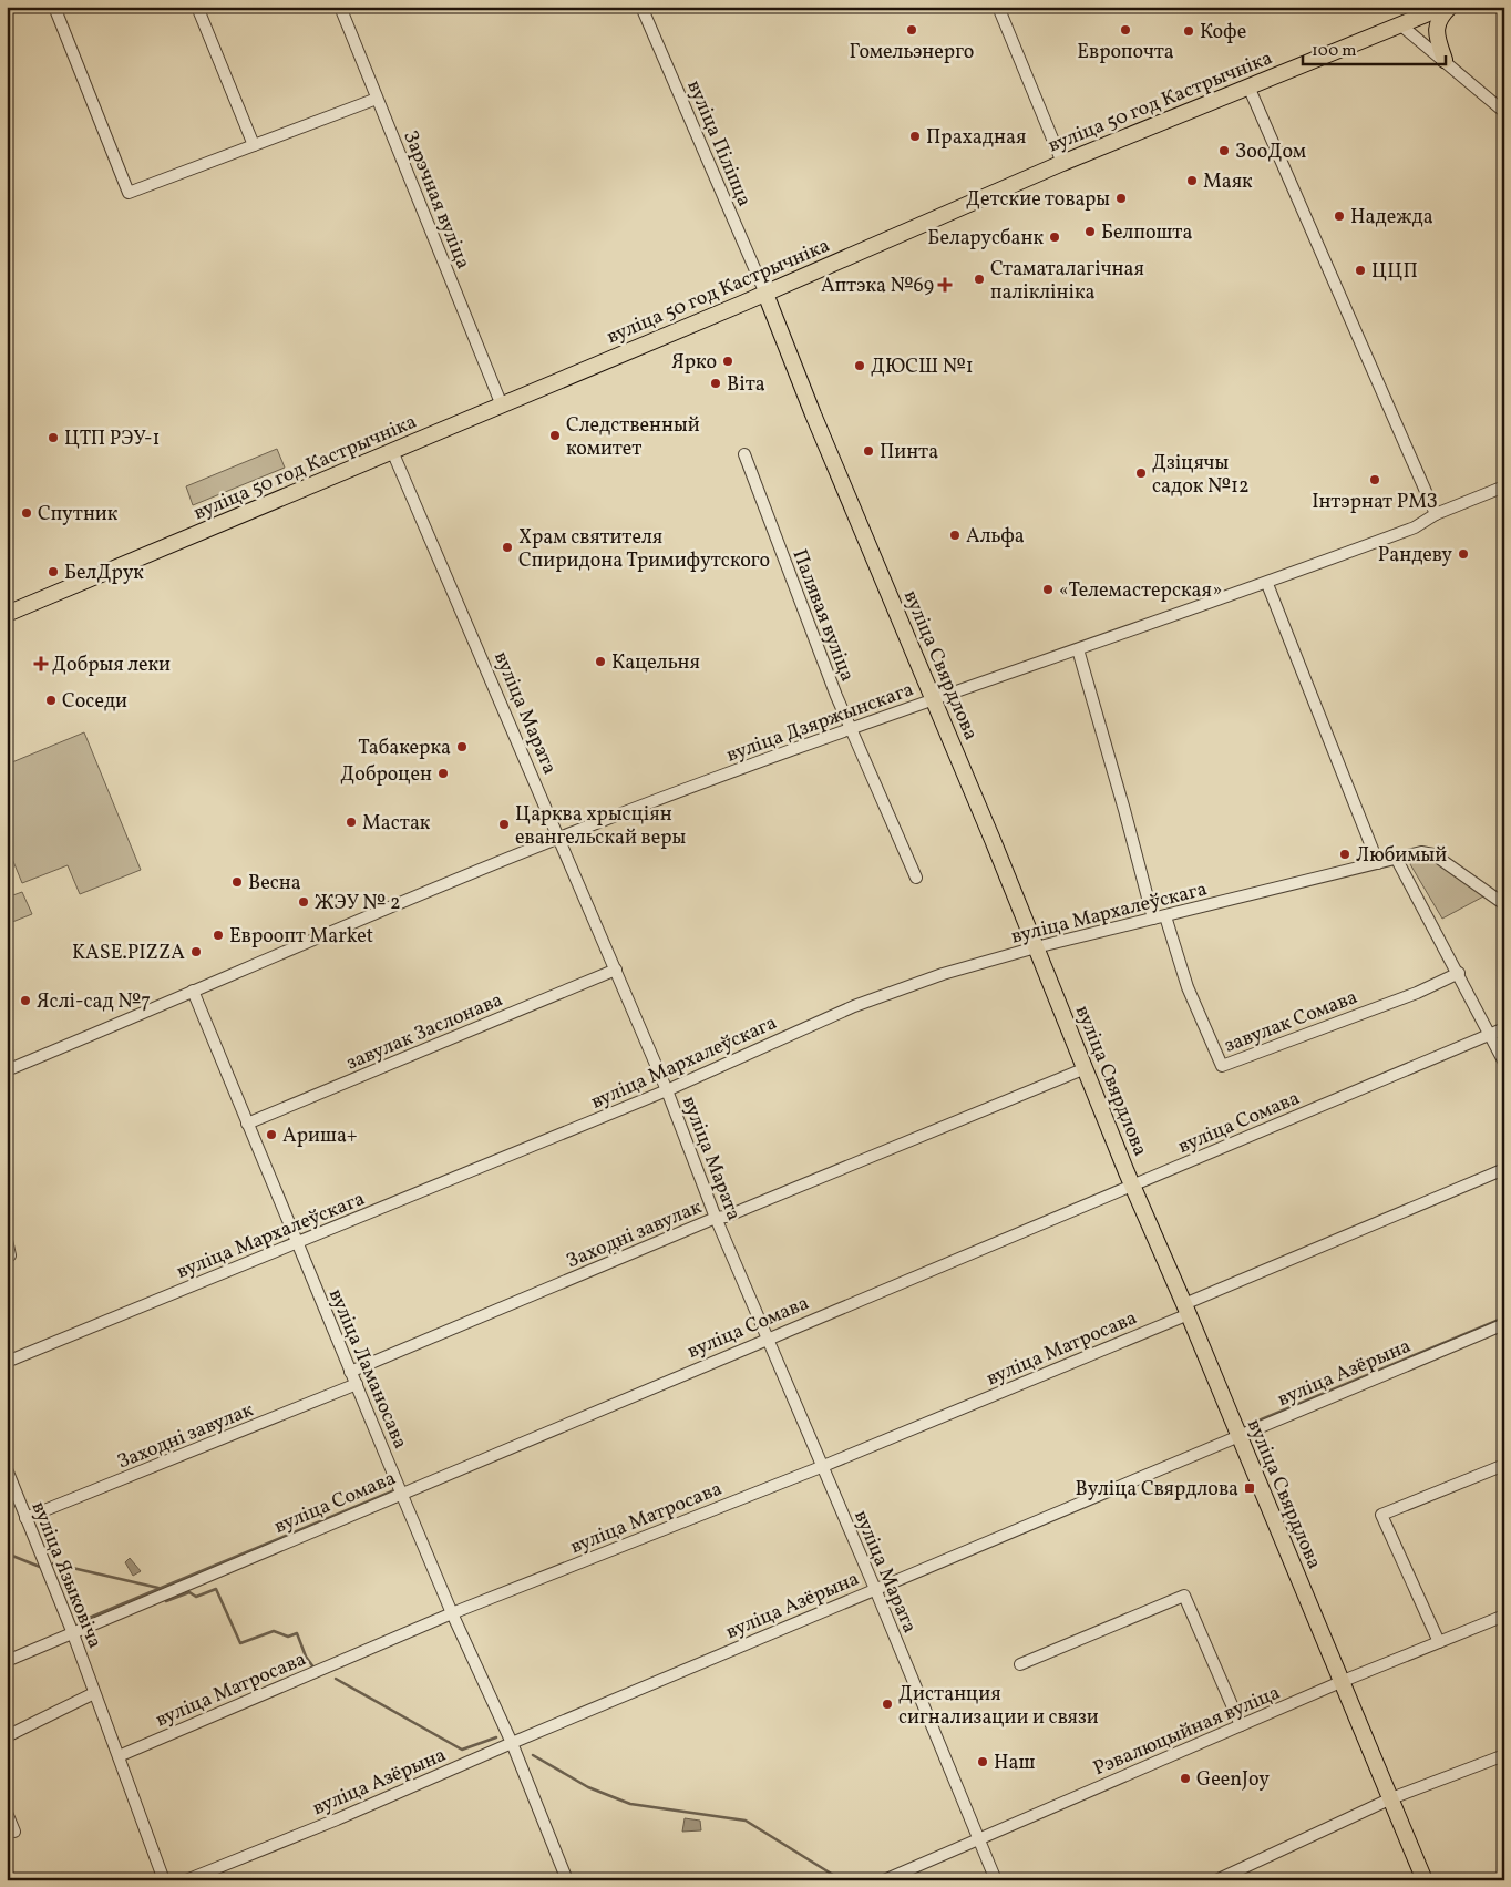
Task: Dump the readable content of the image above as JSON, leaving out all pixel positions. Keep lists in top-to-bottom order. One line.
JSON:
{"streets":{"main road":["вуліца 50 год Кастрычніка","вуліца Свярдлова"],"street":["вуліца Піліпца","Зарэчная вуліца","Палявая вуліца","вуліца Марата","вуліца Дзяржынскага","вуліца Мархалеўскага","завулак Сомава","завулак Заслонава","вуліца Сомава","Заходні завулак","вуліца Матросава","вуліца Ламаносава","вуліца Азёрына","вуліца Языковіча","Рэвалюцыйная вуліца"]},"crossings":[["вуліца 50 год Кастрычніка","вуліца Піліпца"],["вуліца 50 год Кастрычніка","Зарэчная вуліца"],["вуліца 50 год Кастрычніка","вуліца Свярдлова"],["вуліца 50 год Кастрычніка","вуліца Марата"],["вуліца Піліпца","вуліца Свярдлова"],["Палявая вуліца","вуліца Дзяржынскага"],["вуліца Свярдлова","вуліца Дзяржынскага"],["вуліца Свярдлова","вуліца Мархалеўскага"],["вуліца Свярдлова","вуліца Сомава"],["вуліца Свярдлова","Заходні завулак"],["вуліца Свярдлова","вуліца Матросава"],["вуліца Свярдлова","вуліца Азёрына"],["вуліца Свярдлова","Рэвалюцыйная вуліца"],["вуліца Марата","вуліца Дзяржынскага"],["вуліца Марата","вуліца Мархалеўскага"],["вуліца Марата","завулак Заслонава"],["вуліца Марата","вуліца Сомава"],["вуліца Марата","Заходні завулак"],["вуліца Марата","вуліца Матросава"],["вуліца Марата","вуліца Азёрына"],["вуліца Марата","Рэвалюцыйная вуліца"],["вуліца Дзяржынскага","вуліца Ламаносава"],["вуліца Мархалеўскага","завулак Сомава"],["вуліца Мархалеўскага","вуліца Ламаносава"],["завулак Заслонава","вуліца Ламаносава"],["вуліца Сомава","вуліца Ламаносава"],["вуліца Сомава","вуліца Языковіча"],["Заходні завулак","вуліца Ламаносава"],["Заходні завулак","вуліца Языковіча"],["вуліца Матросава","вуліца Ламаносава"],["вуліца Матросава","вуліца Языковіча"],["вуліца Ламаносава","вуліца Азёрына"]],"places":{"other":["Гомельэнерго","Европочта","Кофе","Прахадная","ЗооДом","Маяк","Детские товары","Надежда","Белпошта","Беларусбанк","ЦЦП","Стаматалагічная паліклініка","Ярко","ДЮСШ №1","Віта","Следственный комитет","ЦТП РЭУ-1","Пинта","Дзіцячы садок №12","Інтэрнат РМЗ","Спутник","Альфа","Храм святителя Спиридона Тримифутского","Рандеву","БелДрук","«Телемастерская»","Кацельня","Соседи","Табакерка","Доброцен","Мастак","Царква хрысціян евангельскай веры","Любимый","Весна","ЖЭУ № 2","Евроопт Market","KASE.PIZZA","Яслі-сад №7","Ариша+","Дистанция сигнализации и связи","Наш","GeenJoy"],"health":["Аптэка №69","Добрыя леки"],"transit":["Вуліца Свярдлова"]},"scale_bar":"100 m"}
